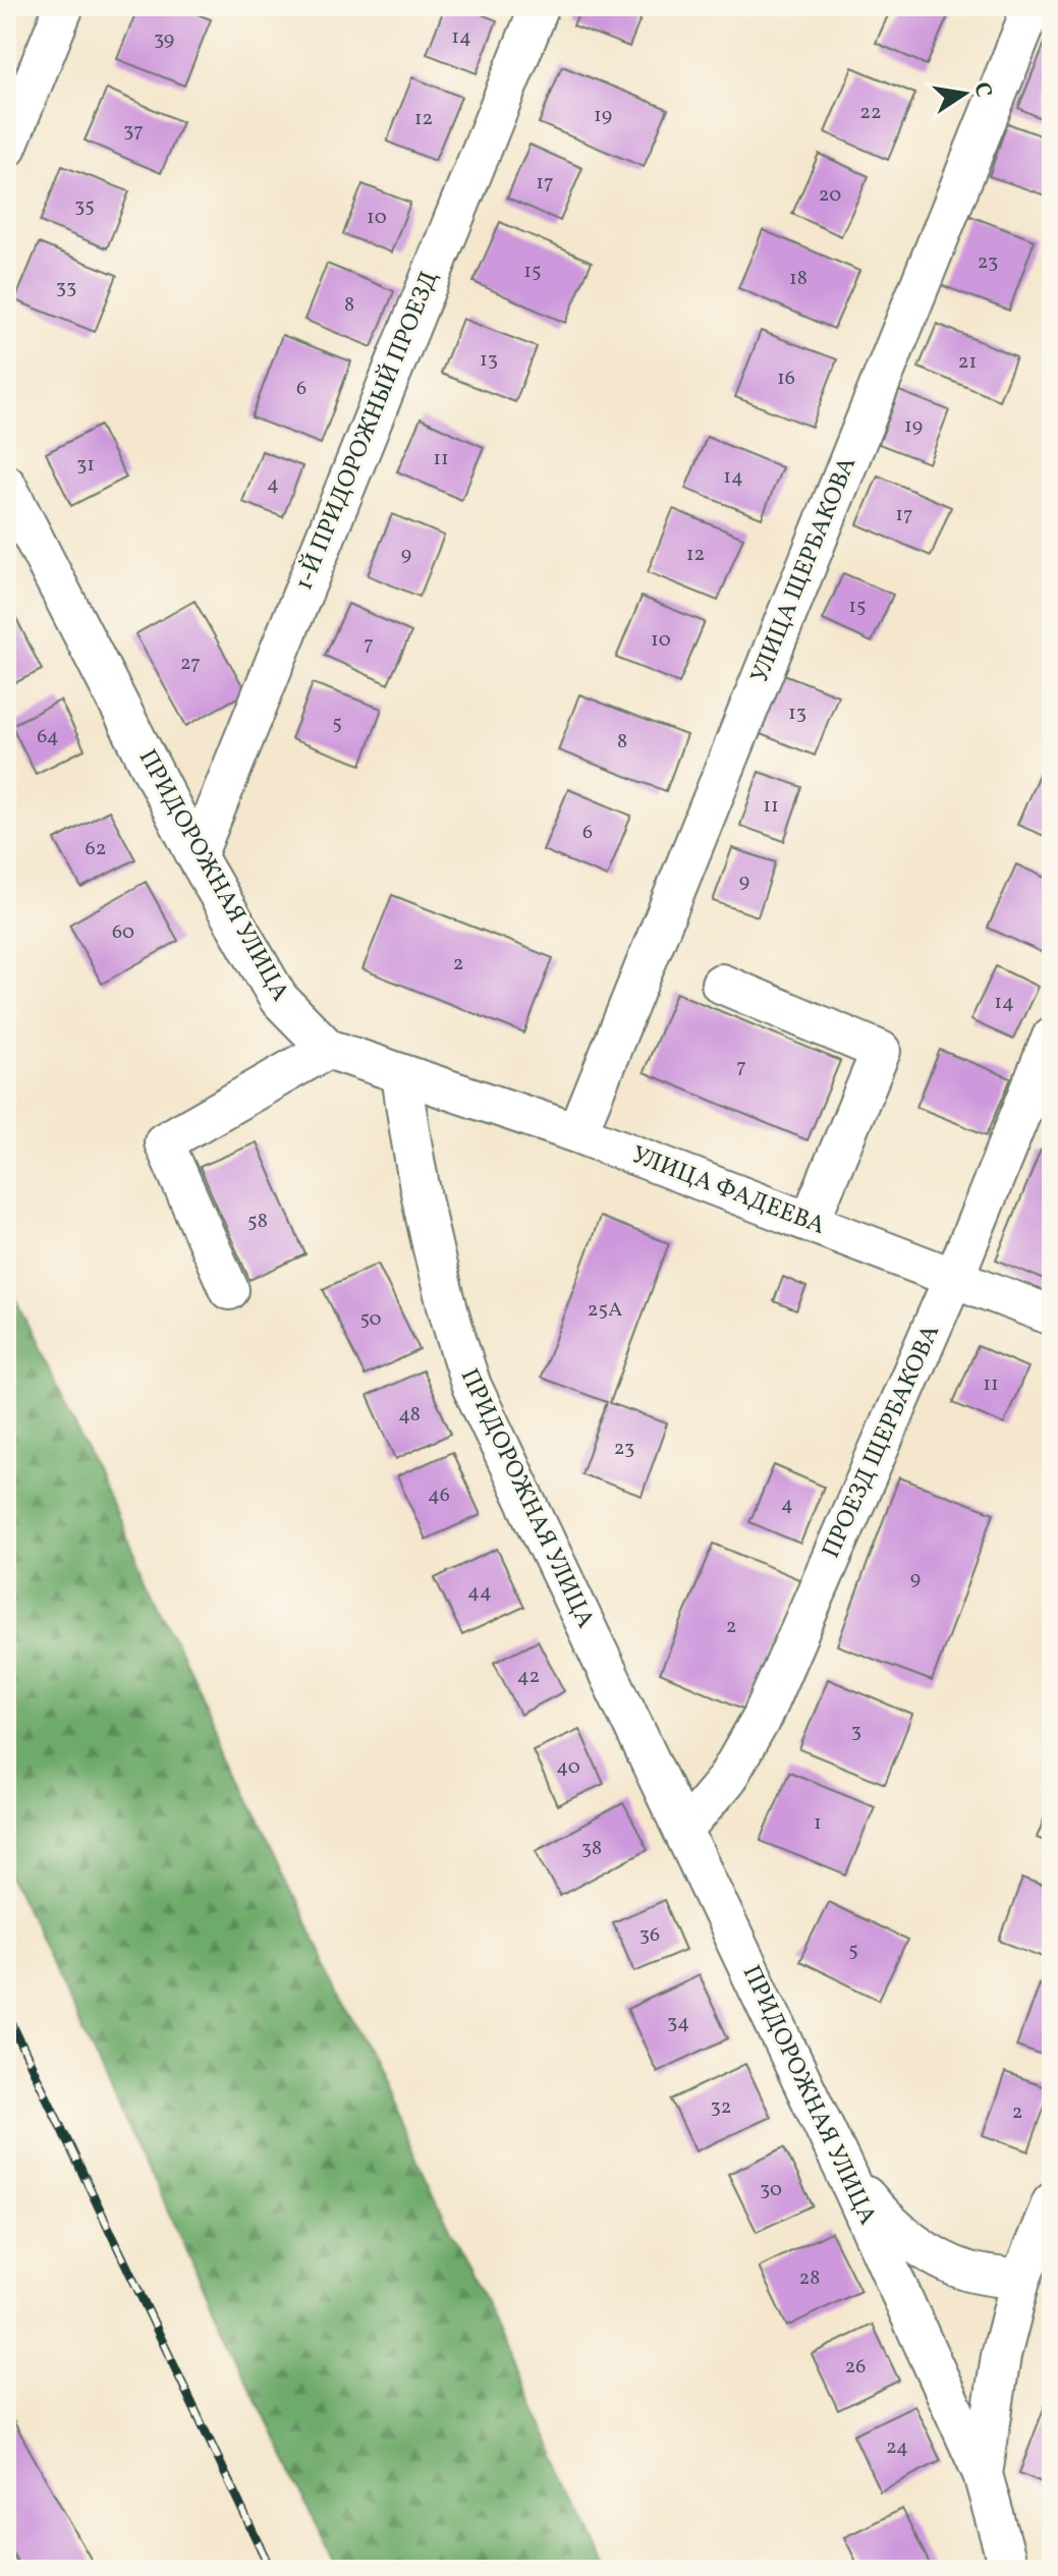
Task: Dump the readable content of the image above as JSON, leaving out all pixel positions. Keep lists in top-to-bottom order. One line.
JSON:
{"streets":{"street":["1-Й ПРИДОРОЖНЫЙ ПРОЕЗД","УЛИЦА ЩЕРБАКОВА","ПРИДОРОЖНАЯ УЛИЦА","УЛИЦА ФАДЕЕВА","ПРОЕЗД ЩЕРБАКОВА"]},"crossings":[["1-Й ПРИДОРОЖНЫЙ ПРОЕЗД","ПРИДОРОЖНАЯ УЛИЦА"],["УЛИЦА ЩЕРБАКОВА","УЛИЦА ФАДЕЕВА"],["ПРИДОРОЖНАЯ УЛИЦА","УЛИЦА ФАДЕЕВА"],["ПРИДОРОЖНАЯ УЛИЦА","ПРОЕЗД ЩЕРБАКОВА"],["УЛИЦА ФАДЕЕВА","ПРОЕЗД ЩЕРБАКОВА"]],"house_numbers":["14","39","22","19","12","37","17","20","35","10","23","15","18","33","8","13","21","16","6","19","11","31","14","4","17","9","12","15","10","7","27","13","5","64","8","11","6","62","9","60","2","14","7","58","25А","50","11","48","23","46","4","9","44","2","42","3","40","1","38","36","5","34","32","2","30","28","26","24"],"north":"right"}
